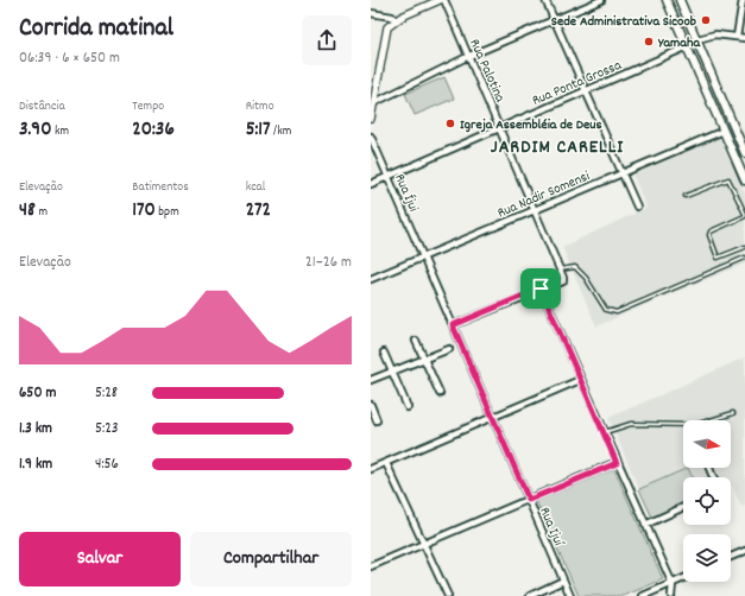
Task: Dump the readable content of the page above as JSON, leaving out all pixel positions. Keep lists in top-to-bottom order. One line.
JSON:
{"streets":{"street":["Rua Palotina","Rua Ponta Grossa","Rua Íjui","Rua Nadir Somensi","Rua Ijuí"]},"crossings":[["Rua Palotina","Rua Ponta Grossa"],["Rua Palotina","Rua Nadir Somensi"],["Rua Ponta Grossa","Rua Íjui"],["Rua Íjui","Rua Nadir Somensi"],["Rua Íjui","Rua Ijuí"],["Rua Nadir Somensi","Rua Ijuí"]],"districts":["JARDIM CARELLI"],"places":["Sede Administrativa Sicoob","Yamaha","Igreja Assembléia de Deus"],"north":"right","page":{"heading":["Corrida matinal","06:39 · 6 × 650 m"],"stats":[["Distância","3.90 km"],["Tempo","20:36"],["Ritmo","5:17 /km"],["Elevação","48 m"],["Batimentos","170 bpm"],["kcal","272"]],"chart":["Elevação","21–26 m"],"list":[{"name":"650 m","note":"5:28"},{"name":"1.3 km","note":"5:23"},{"name":"1.9 km","note":"4:56"}],"buttons":["Salvar","Compartilhar"]}}
